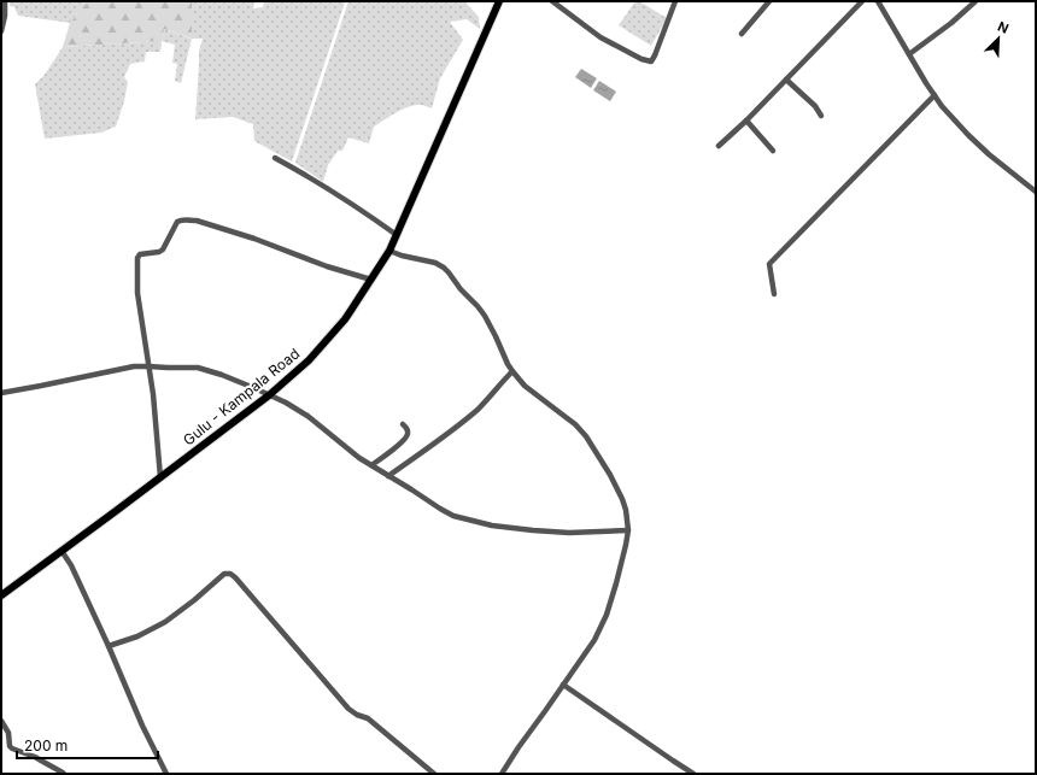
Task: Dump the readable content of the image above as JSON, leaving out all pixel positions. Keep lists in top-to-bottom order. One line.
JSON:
{"streets":{"main road":["Gulu - Kampala Road"]},"scale_bar":"200 m","north":"top right"}
